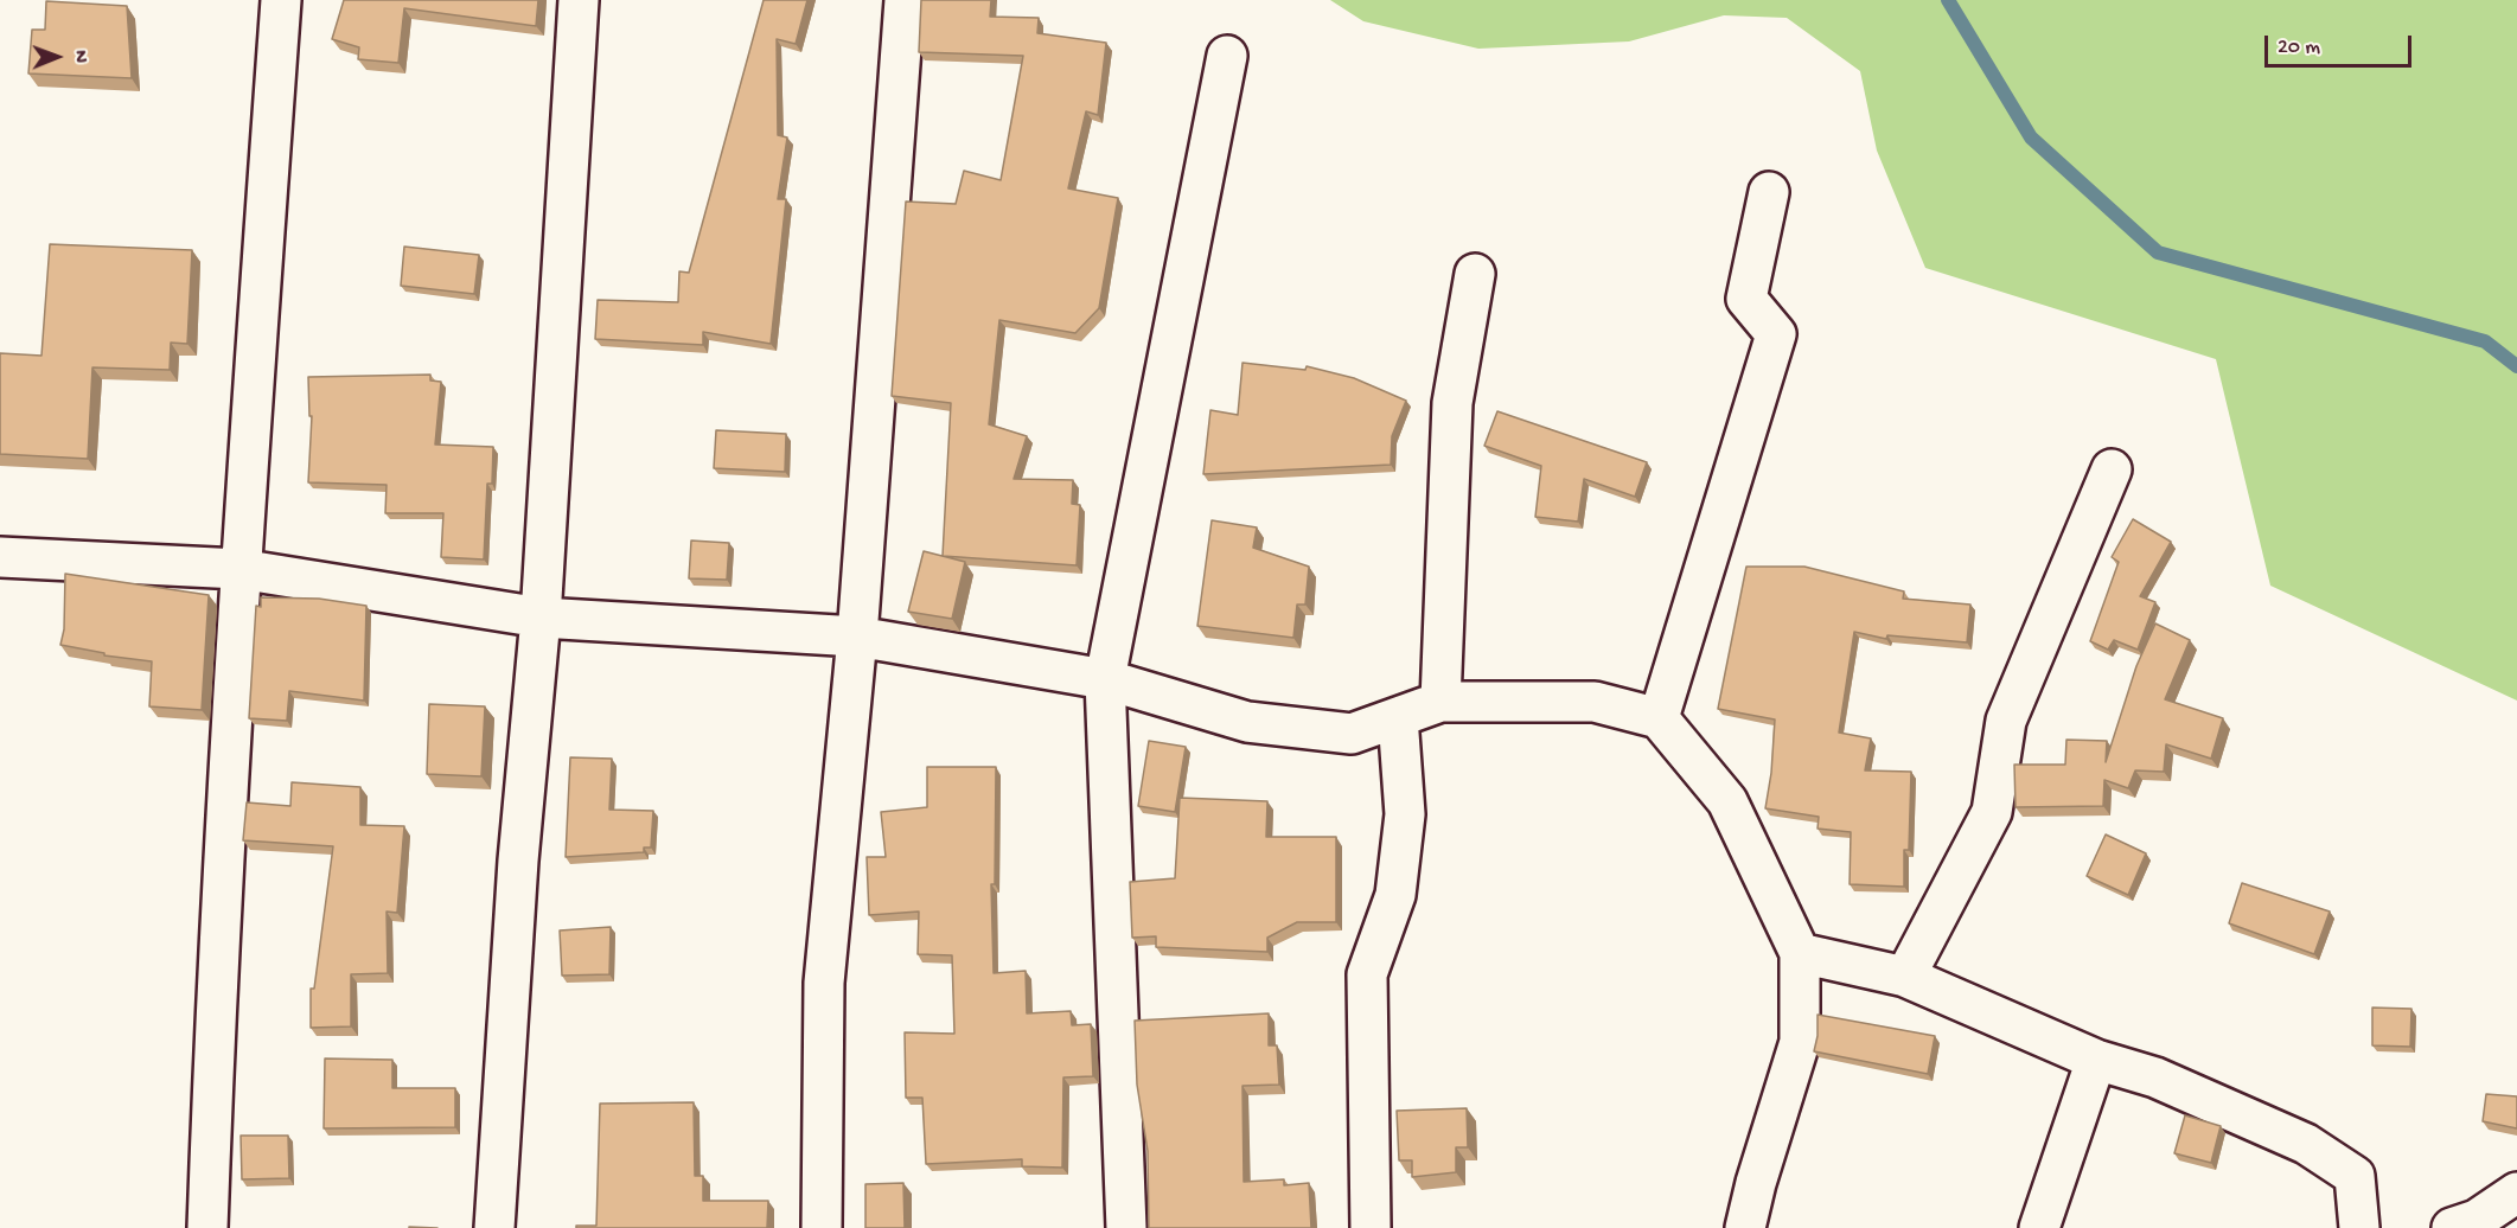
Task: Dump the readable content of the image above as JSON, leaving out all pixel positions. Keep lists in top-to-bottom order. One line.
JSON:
{"scale_bar":"20 m","north":"right"}
